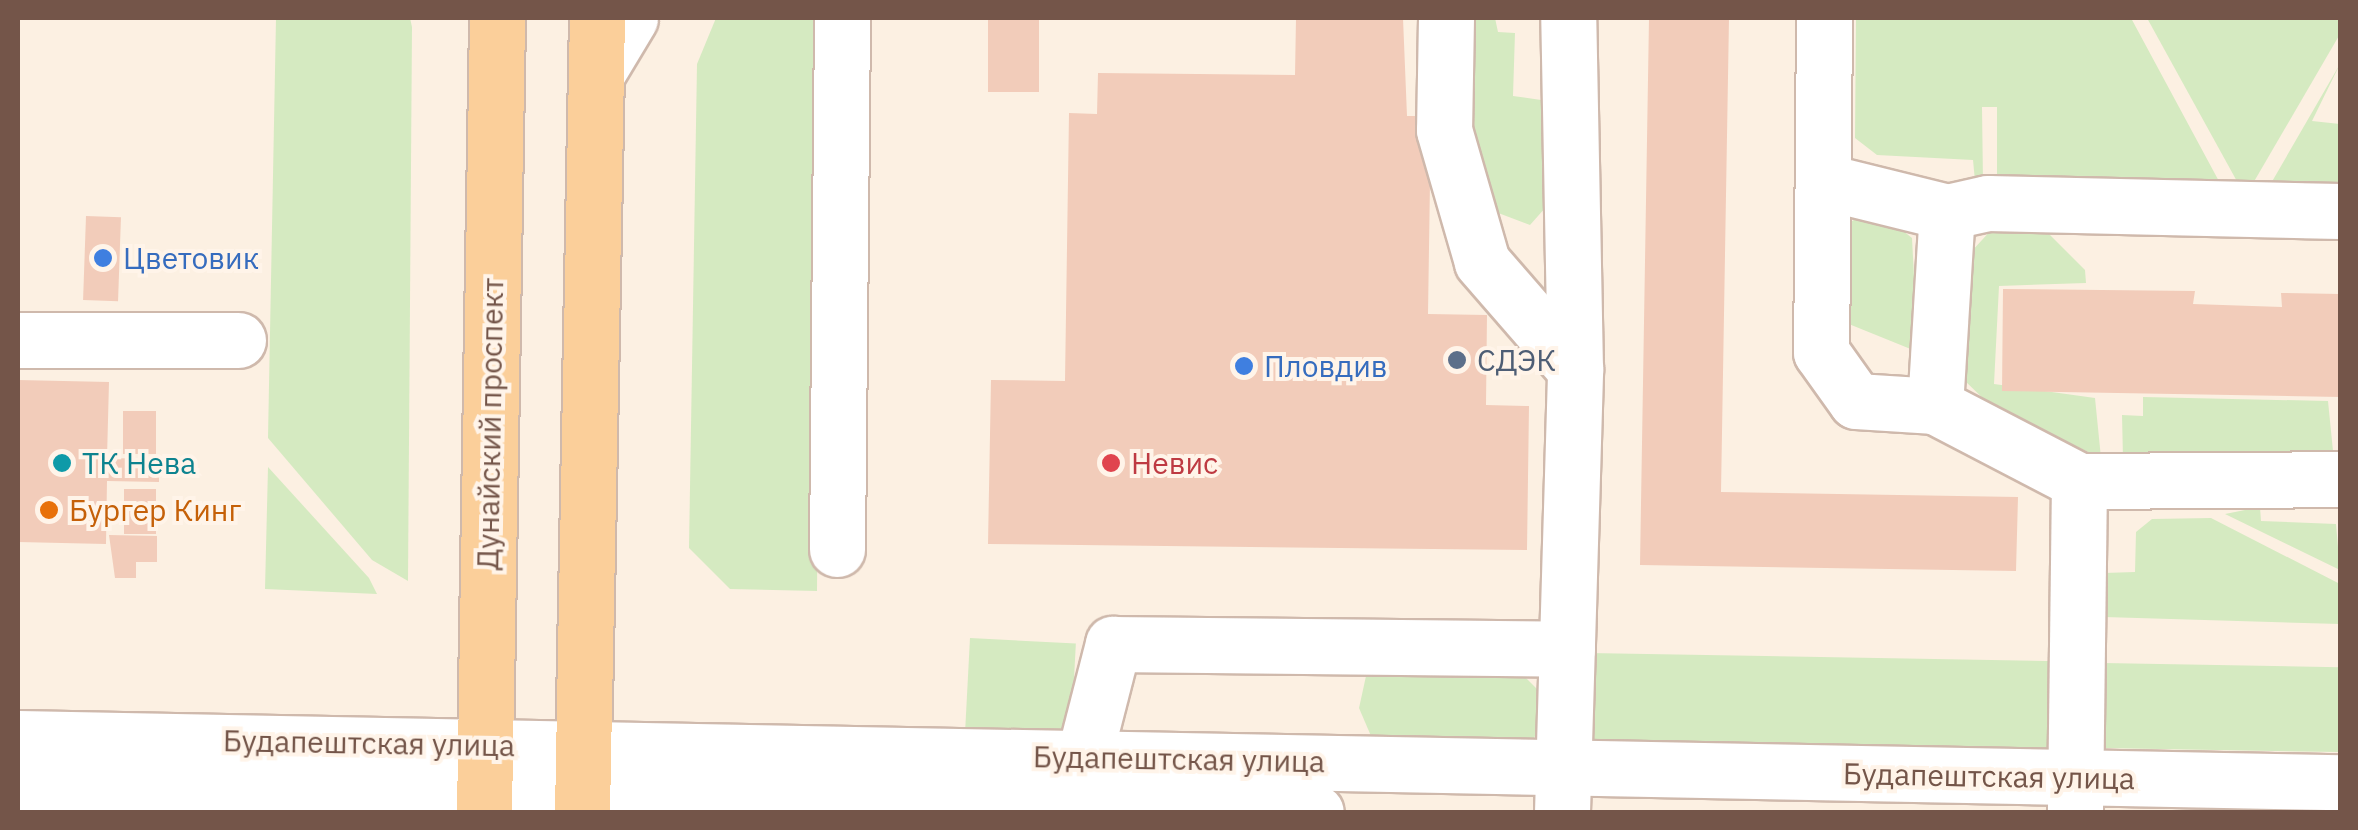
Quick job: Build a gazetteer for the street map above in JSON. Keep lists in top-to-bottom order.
{
  "streets": {
    "main road": ["Дунайский проспект"],
    "street": ["Будапештская улица"]
  },
  "crossings": [
    ["Дунайский проспект", "Будапештская улица"]
  ],
  "places": [
    "Цветовик",
    "СДЭК",
    "Пловдив",
    "ТК Нева",
    "Невис",
    "Бургер Кинг"
  ]
}
